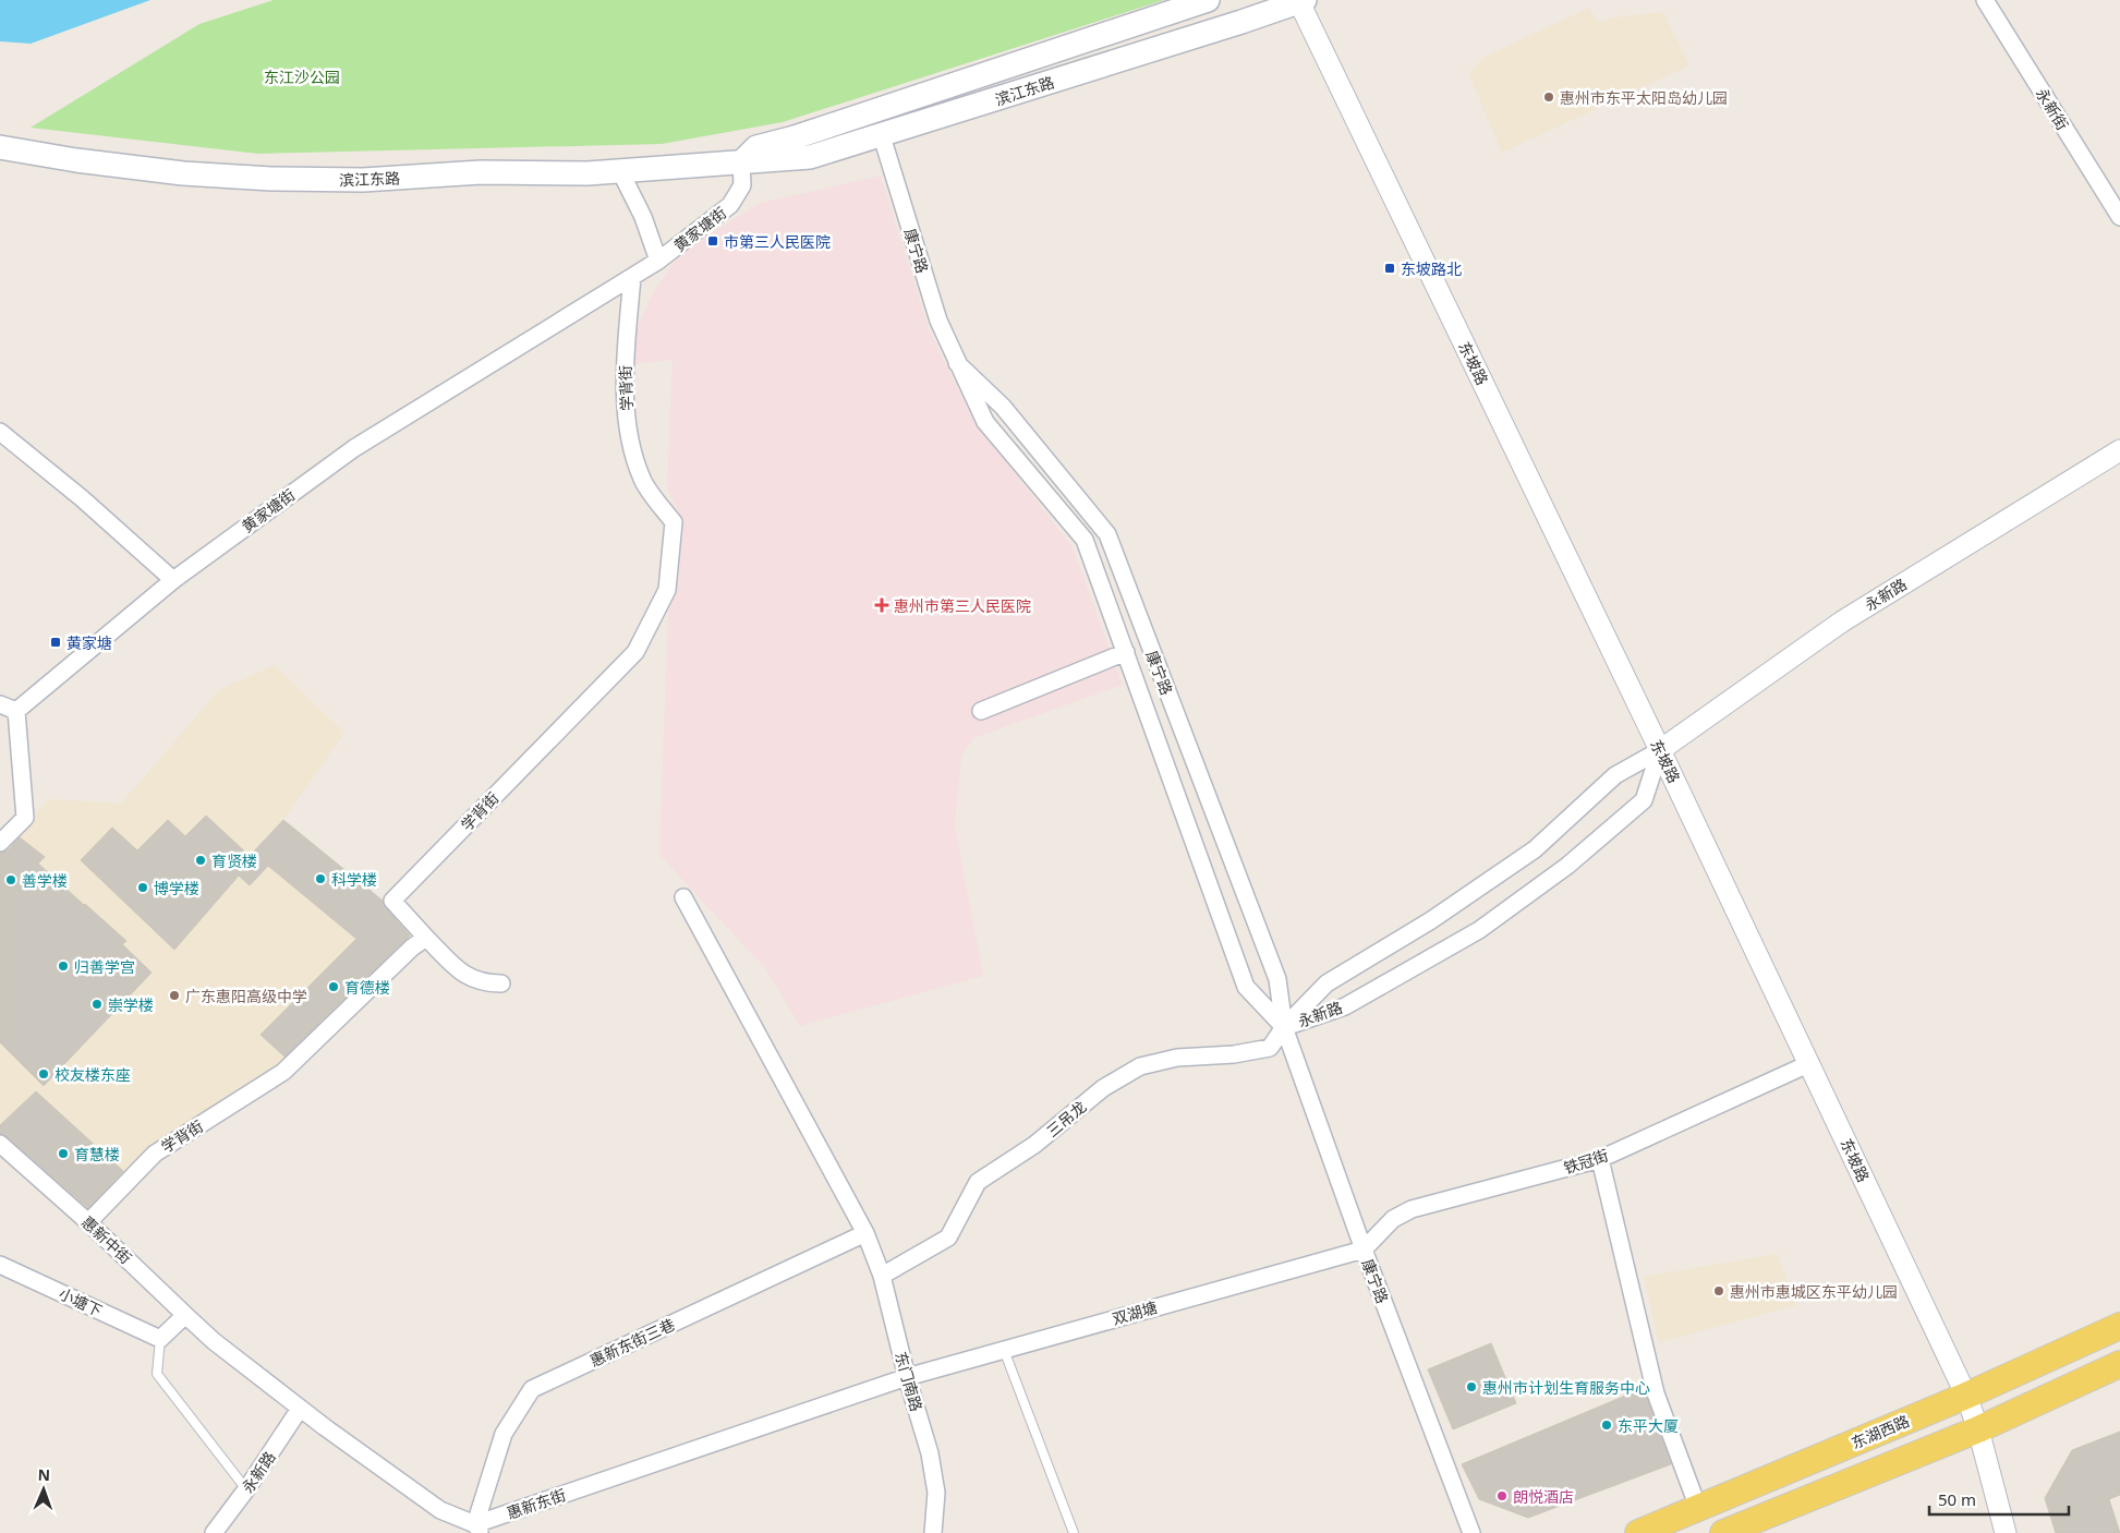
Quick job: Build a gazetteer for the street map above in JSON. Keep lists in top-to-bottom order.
{
  "streets": {
    "main road": ["滨江东路", "东湖西路"],
    "street": [
      "永新街",
      "黄家塘街",
      "康宁路",
      "东坡路",
      "学背街",
      "永新路",
      "三吊龙",
      "铁冠街",
      "惠新中街",
      "小塘下",
      "双湖塘",
      "惠新东街三巷",
      "东门南路",
      "惠新东街"
    ]
  },
  "crossings": [
    ["滨江东路", "黄家塘街"],
    ["滨江东路", "康宁路"],
    ["滨江东路", "东坡路"],
    ["黄家塘街", "学背街"],
    ["康宁路", "永新路"],
    ["康宁路", "三吊龙"],
    ["康宁路", "铁冠街"],
    ["康宁路", "双湖塘"],
    ["东坡路", "永新路"],
    ["东坡路", "铁冠街"],
    ["东坡路", "东湖西路"],
    ["学背街", "惠新中街"],
    ["永新路", "三吊龙"],
    ["三吊龙", "东门南路"],
    ["铁冠街", "双湖塘"],
    ["双湖塘", "东门南路"],
    ["双湖塘", "惠新东街"],
    ["惠新东街三巷", "东门南路"],
    ["惠新东街三巷", "惠新东街"],
    ["东门南路", "惠新东街"]
  ],
  "parks": ["东江沙公园"],
  "places": {
    "other": [
      "惠州市东平太阳岛幼儿园",
      "育贤楼",
      "科学楼",
      "善学楼",
      "博学楼",
      "归善学宫",
      "育德楼",
      "广东惠阳高级中学",
      "崇学楼",
      "校友楼东座",
      "育慧楼",
      "惠州市惠城区东平幼儿园",
      "惠州市计划生育服务中心",
      "东平大厦",
      "朗悦酒店"
    ],
    "transit": ["市第三人民医院", "东坡路北", "黄家塘"],
    "health": ["惠州市第三人民医院"]
  },
  "scale_bar": "50 m",
  "north": "top"
}
